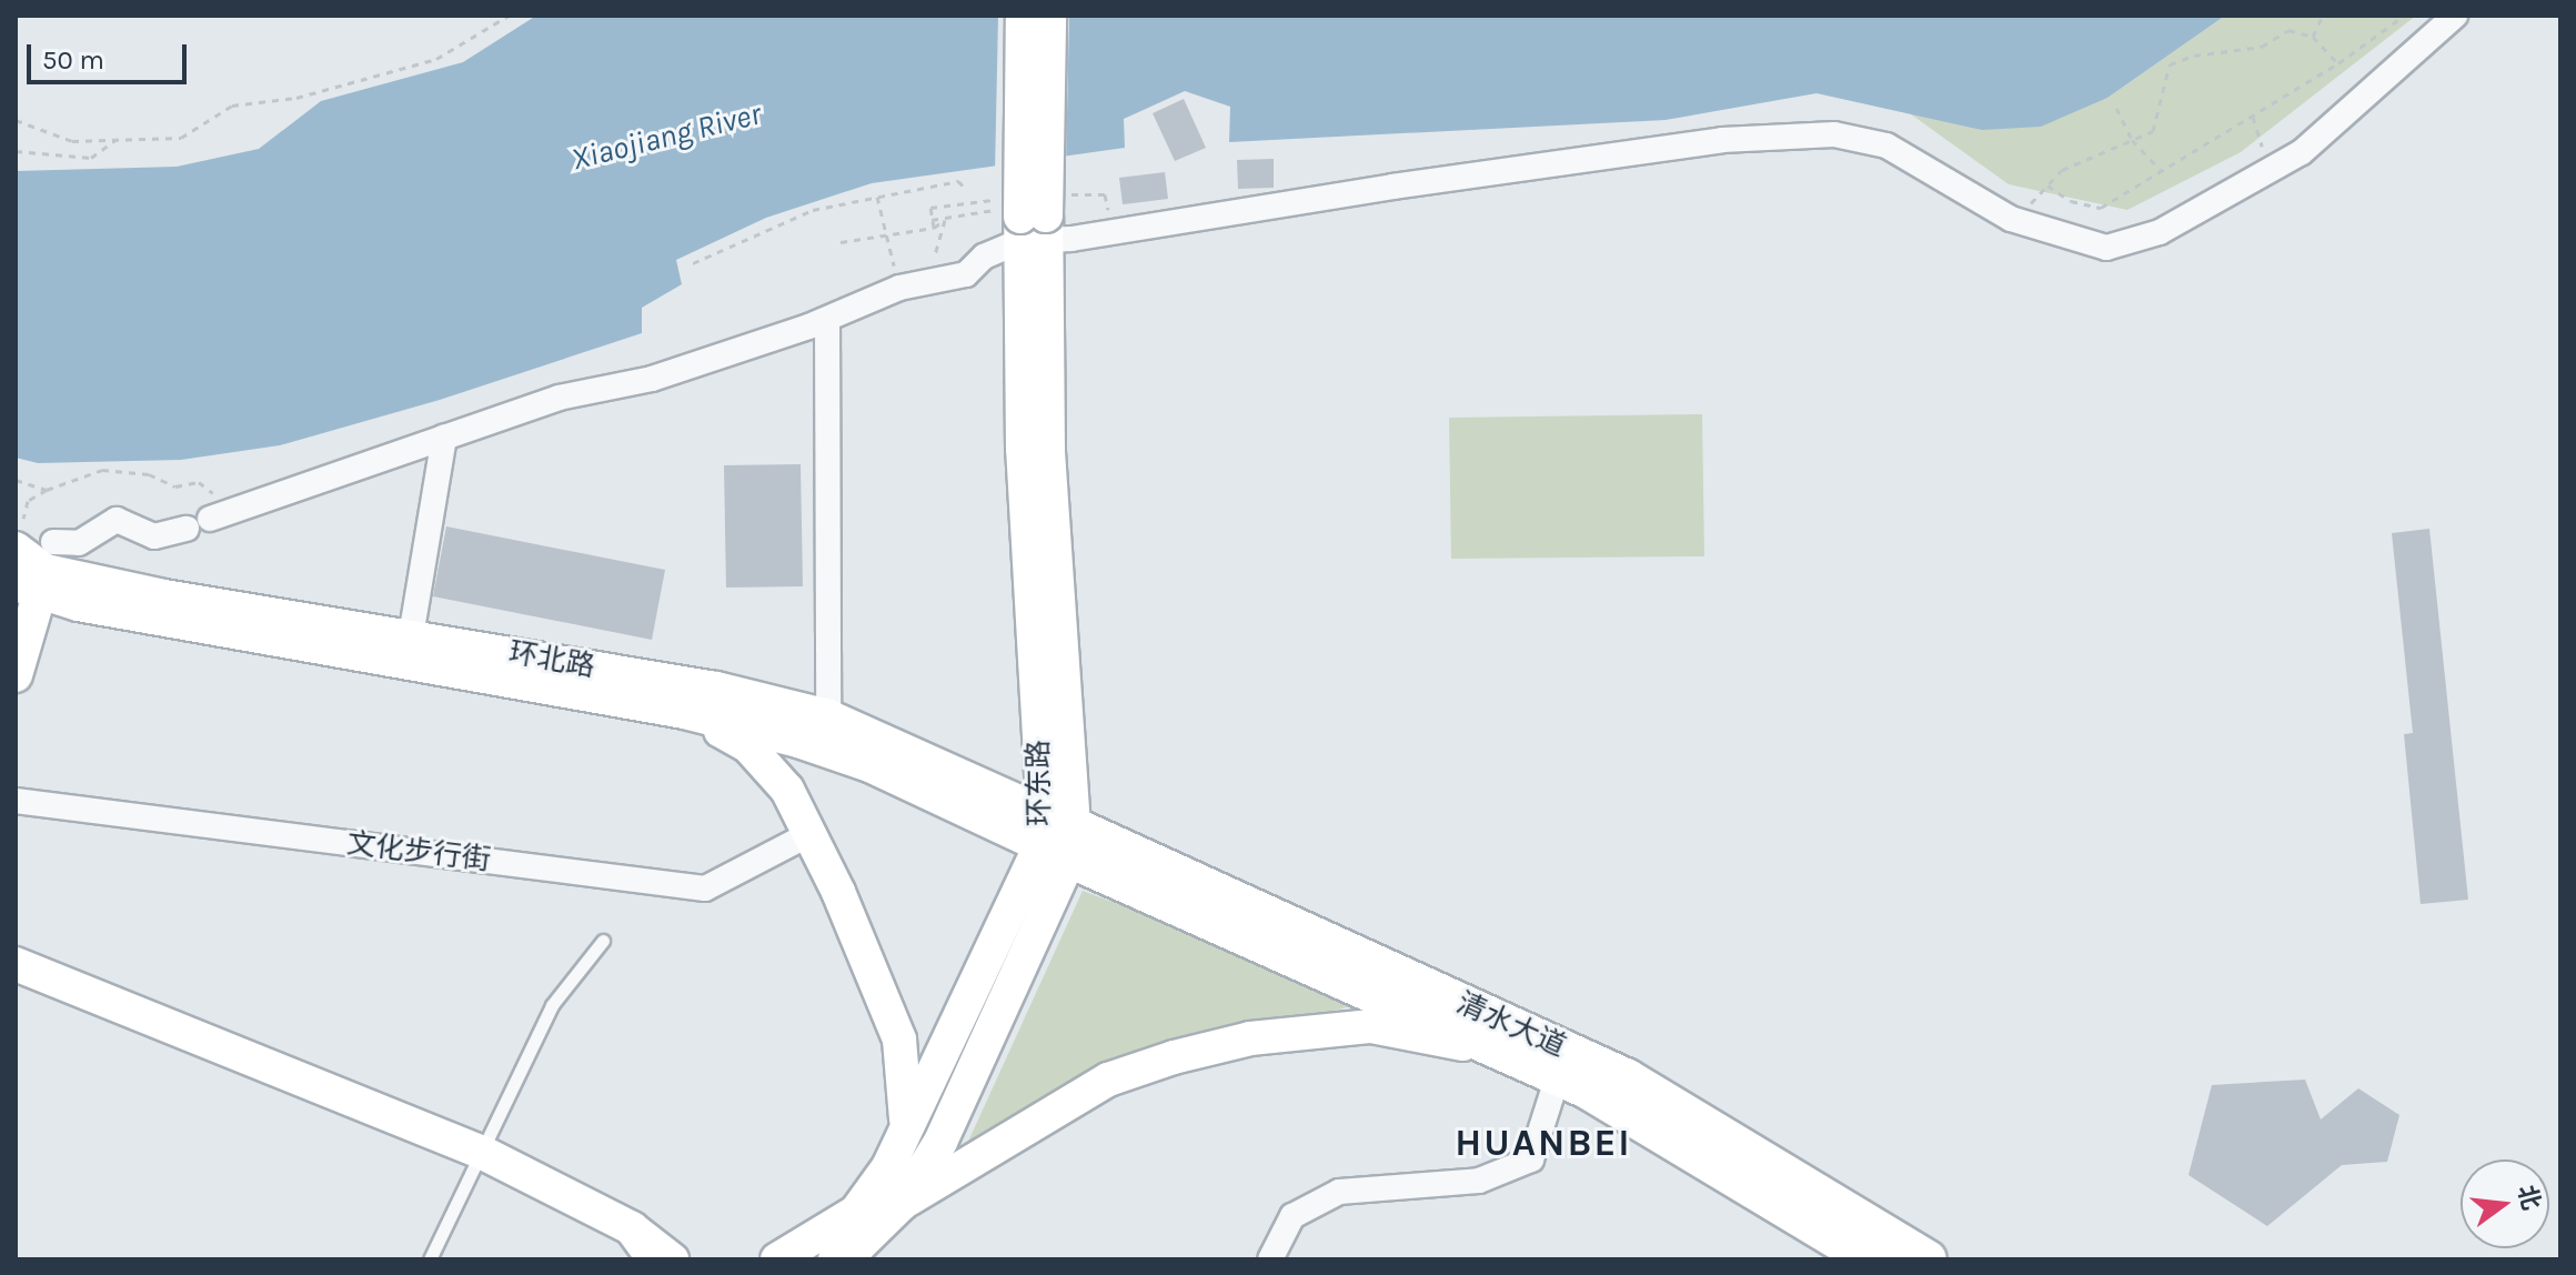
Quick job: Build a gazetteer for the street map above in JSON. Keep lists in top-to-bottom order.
{
  "streets": {
    "main road": ["环北路", "环东路", "清水大道"],
    "street": ["文化步行街"]
  },
  "crossings": [
    ["环北路", "环东路"],
    ["环北路", "清水大道"],
    ["环东路", "清水大道"]
  ],
  "districts": ["HUANBEI"],
  "water": ["Xiaojiang River"],
  "scale_bar": "50 m",
  "north": "right"
}
